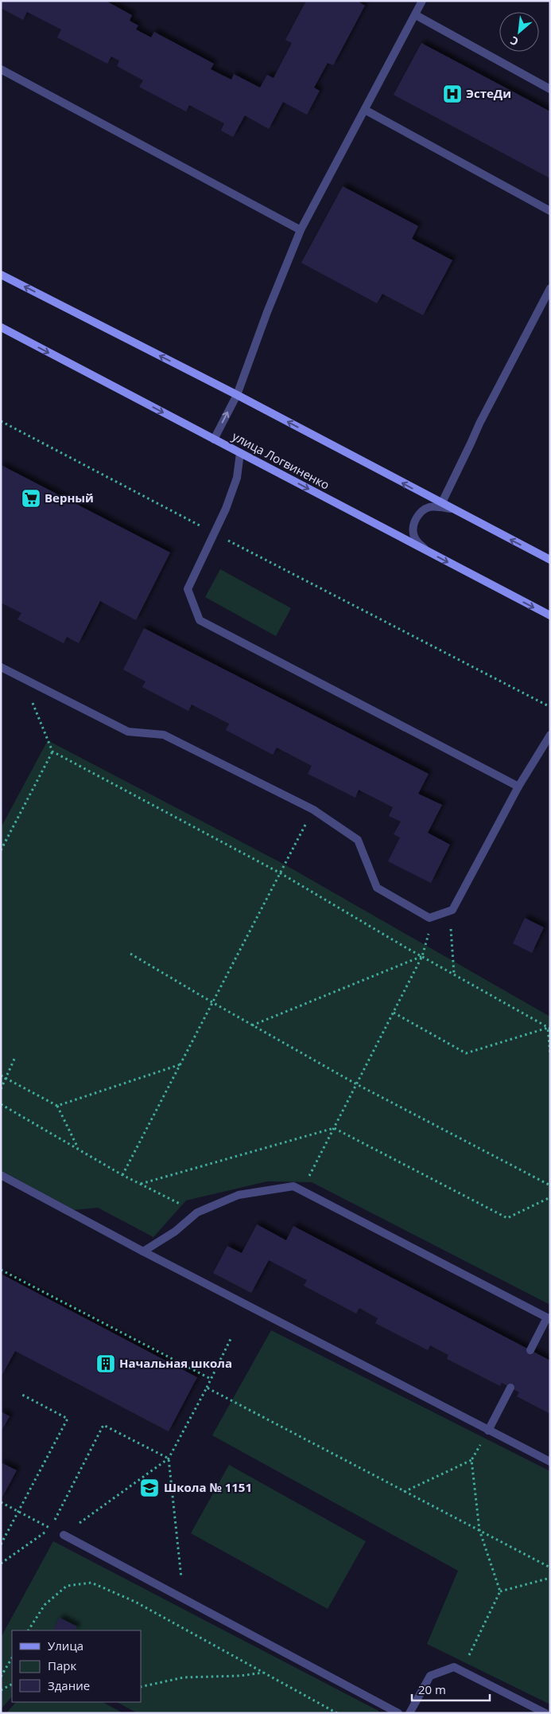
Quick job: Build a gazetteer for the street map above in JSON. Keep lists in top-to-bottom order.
{
  "streets": {
    "main road": ["улица Логвиненко"]
  },
  "places": {
    "hospital": ["ЭстеДи"],
    "supermarket": ["Верный"],
    "building": ["Начальная школа"],
    "school or university": ["Школа № 1151"]
  },
  "legend": ["Улица", "Парк", "Здание"],
  "scale_bar": "20 m",
  "north": "bottom left"
}
